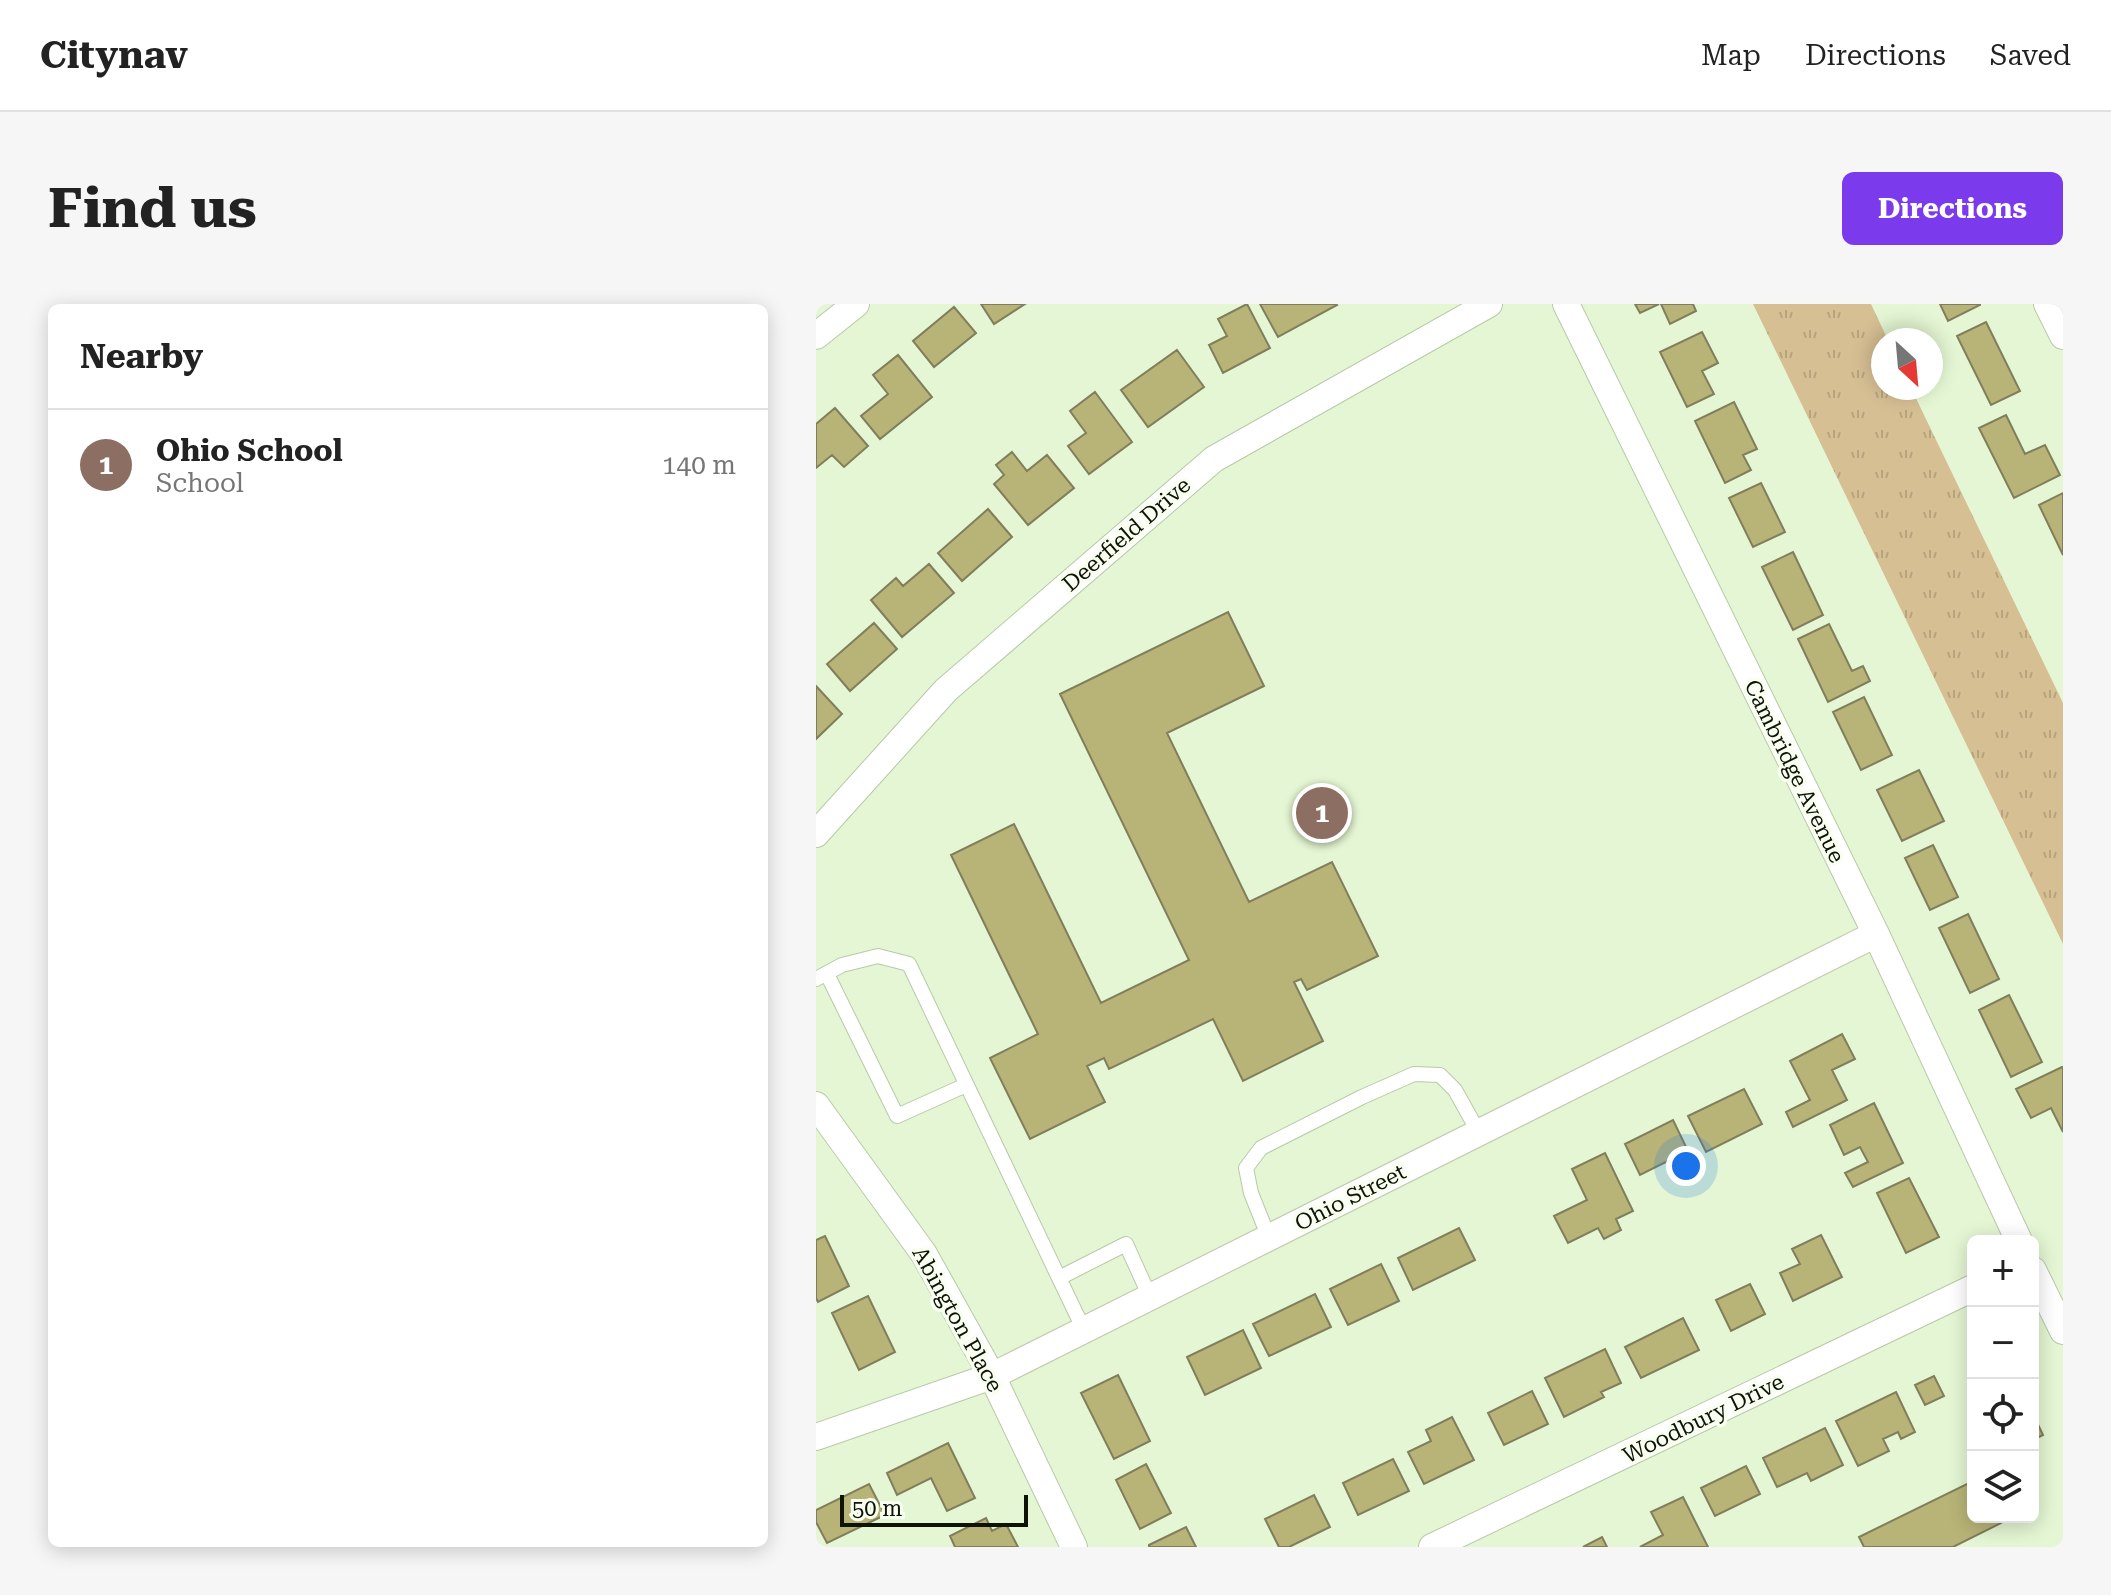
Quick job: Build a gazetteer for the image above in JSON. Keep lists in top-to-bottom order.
{
  "streets": {
    "street": [
      "Deerfield Drive",
      "Cambridge Avenue",
      "Ohio Street",
      "Abington Place",
      "Woodbury Drive"
    ]
  },
  "crossings": [
    ["Cambridge Avenue", "Ohio Street"],
    ["Ohio Street", "Abington Place"]
  ],
  "scale_bar": "50 m",
  "north": "bottom right",
  "page": {
    "header": "Citynav",
    "nav": ["Map", "Directions", "Saved"],
    "buttons": "Directions",
    "title": "Find us",
    "heading": "Nearby",
    "list": [
      {
        "mark": "1",
        "name": "Ohio School",
        "note": "School",
        "value": "140 m"
      }
    ],
    "pins": "1",
    "map_buttons": ["+", "−"],
    "scale": "50 m"
  }
}
